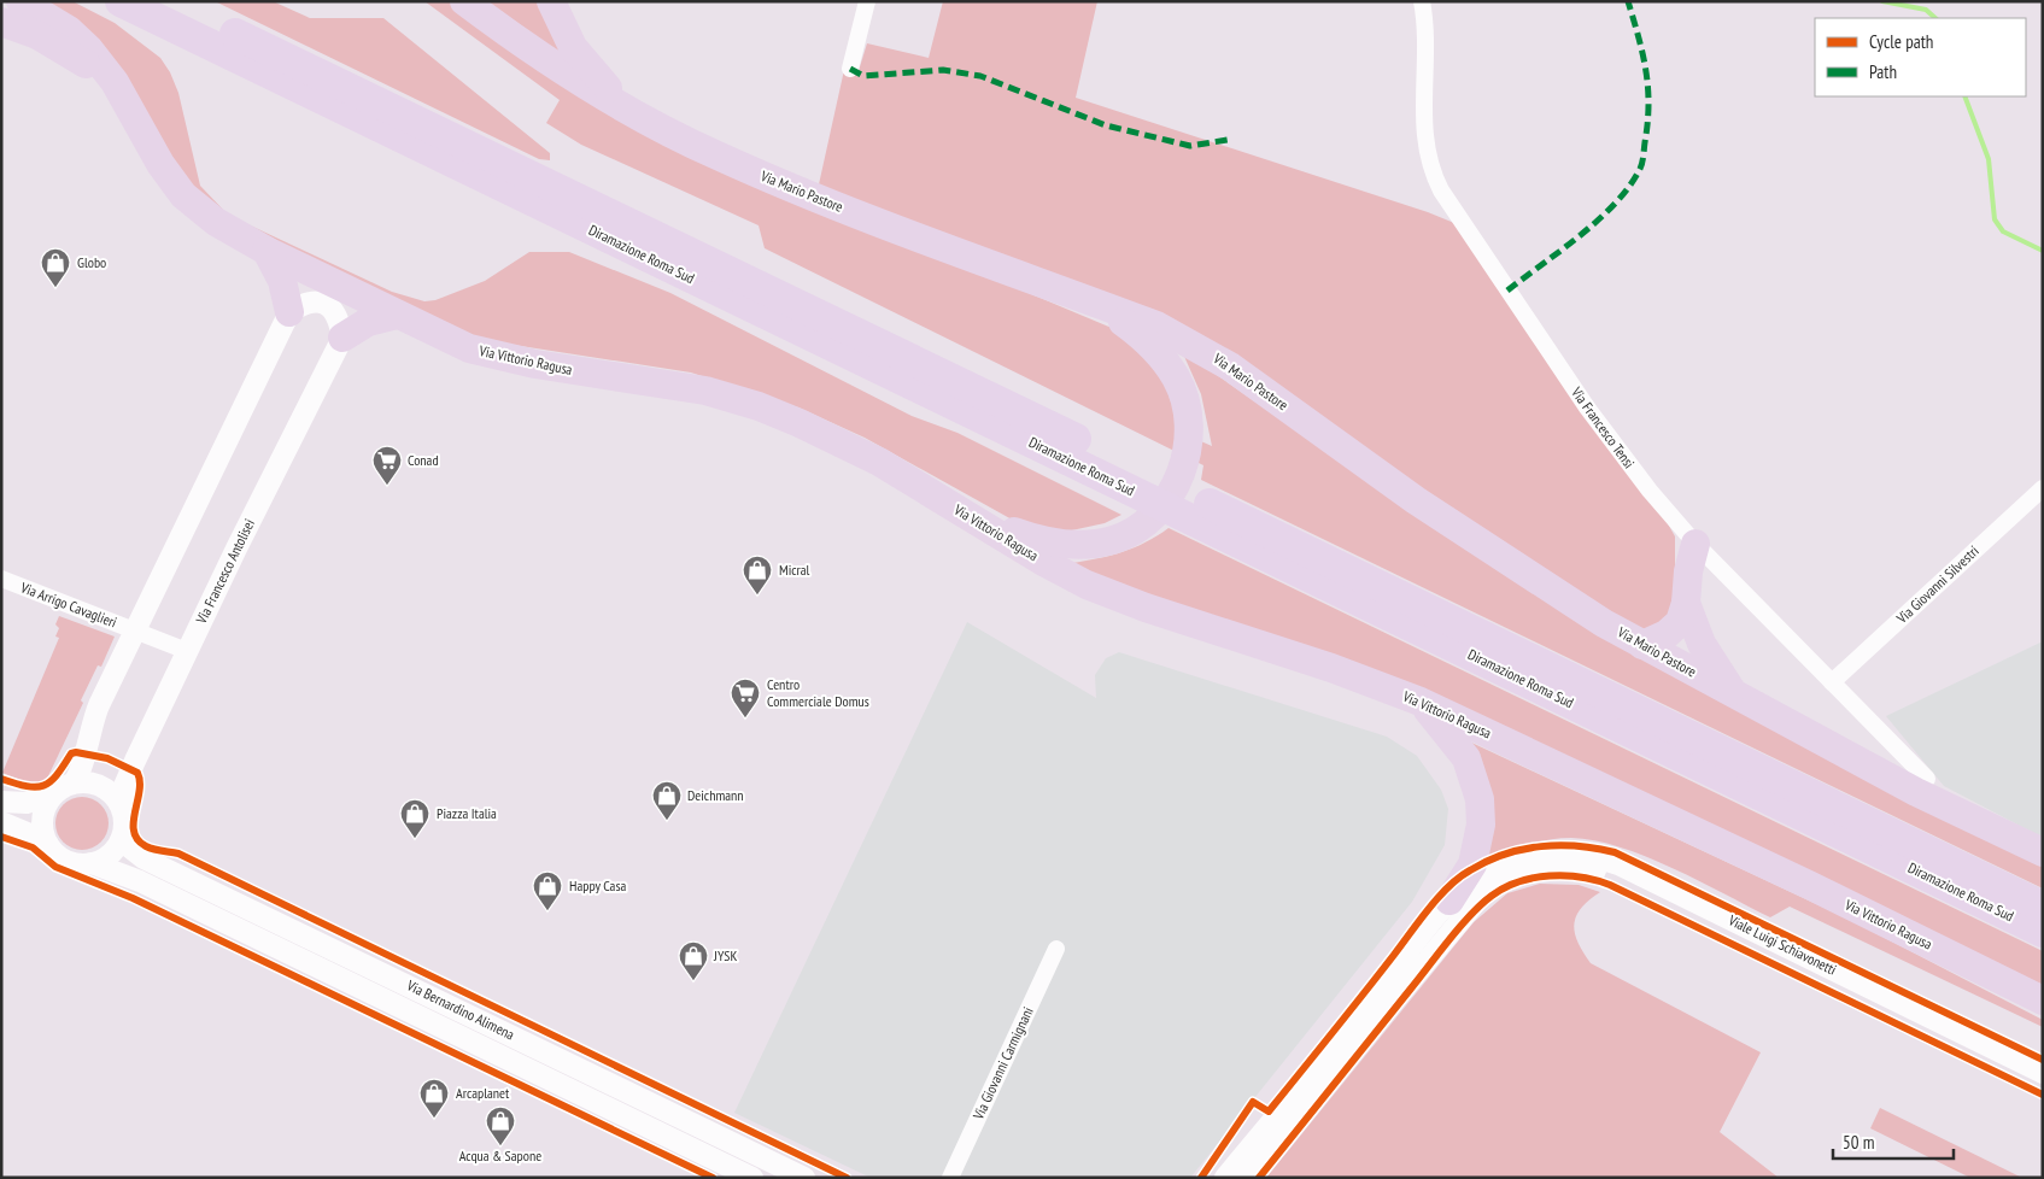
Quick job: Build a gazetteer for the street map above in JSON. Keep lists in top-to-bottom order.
{
  "streets": {
    "highway": ["Via Mario Pastore", "Diramazione Roma Sud", "Via Vittorio Ragusa"],
    "street": [
      "Via Francesco Tensi",
      "Via Francesco Antolisei",
      "Via Giovanni Silvestri",
      "Via Arrigo Cavaglieri",
      "Viale Luigi Schiavonetti",
      "Via Bernardino Alimena",
      "Via Giovanni Carmignani"
    ]
  },
  "crossings": [
    ["Via Francesco Tensi", "Via Giovanni Silvestri"],
    ["Via Francesco Antolisei", "Via Arrigo Cavaglieri"],
    ["Via Francesco Antolisei", "Via Bernardino Alimena"]
  ],
  "places": {
    "shop": [
      "Globo",
      "Micral",
      "Deichmann",
      "Piazza Italia",
      "Happy Casa",
      "JYSK",
      "Arcaplanet",
      "Acqua & Sapone"
    ],
    "supermarket": ["Conad", "Centro Commerciale Domus"]
  },
  "legend": ["Cycle path", "Path"],
  "scale_bar": "50 m"
}
